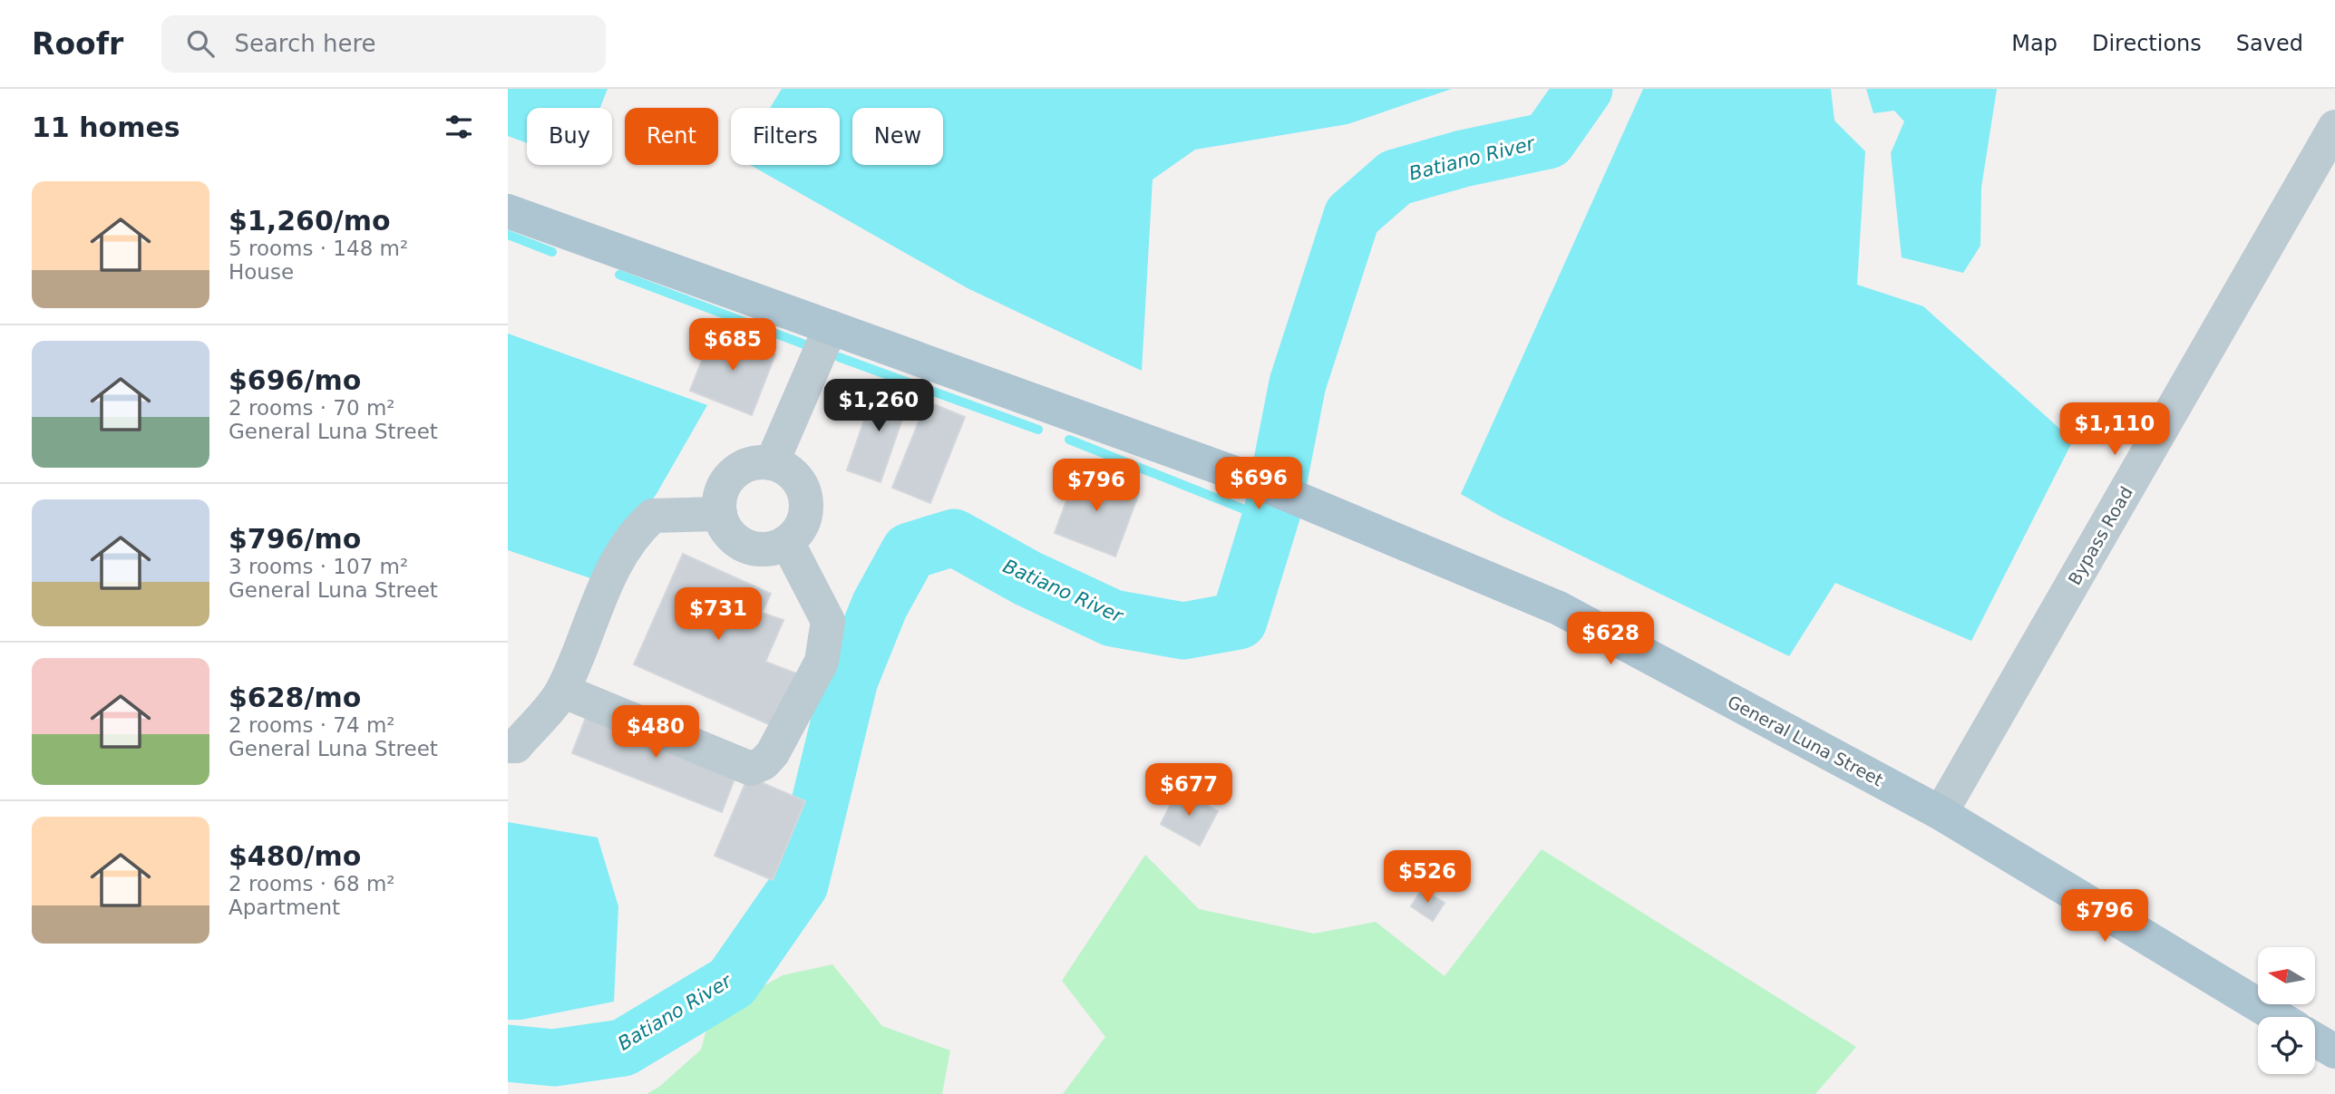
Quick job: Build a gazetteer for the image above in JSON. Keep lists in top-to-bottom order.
{
  "streets": {
    "main road": ["General Luna Street"],
    "street": ["Bypass Road"]
  },
  "crossings": [
    ["Bypass Road", "General Luna Street"]
  ],
  "water": ["Batiano River"],
  "north": "left",
  "page": {
    "header": "Roofr",
    "search": "Search here",
    "nav": ["Map", "Directions", "Saved"],
    "heading": "11 homes",
    "chip": [
      "Buy",
      "Rent",
      "Filters",
      "New"
    ],
    "list": [
      {
        "name": "$1,260/mo",
        "note": "5 rooms · 148 m² · House"
      },
      {
        "name": "$696/mo",
        "note": "2 rooms · 70 m² · General Luna Street"
      },
      {
        "name": "$796/mo",
        "note": "3 rooms · 107 m² · General Luna Street"
      },
      {
        "name": "$628/mo",
        "note": "2 rooms · 74 m² · General Luna Street"
      },
      {
        "name": "$480/mo",
        "note": "2 rooms · 68 m² · Apartment"
      }
    ],
    "price": [
      "$685",
      "$1,260",
      "$1,110",
      "$696",
      "$796",
      "$731",
      "$628",
      "$480",
      "$677",
      "$526",
      "$796"
    ]
  }
}
